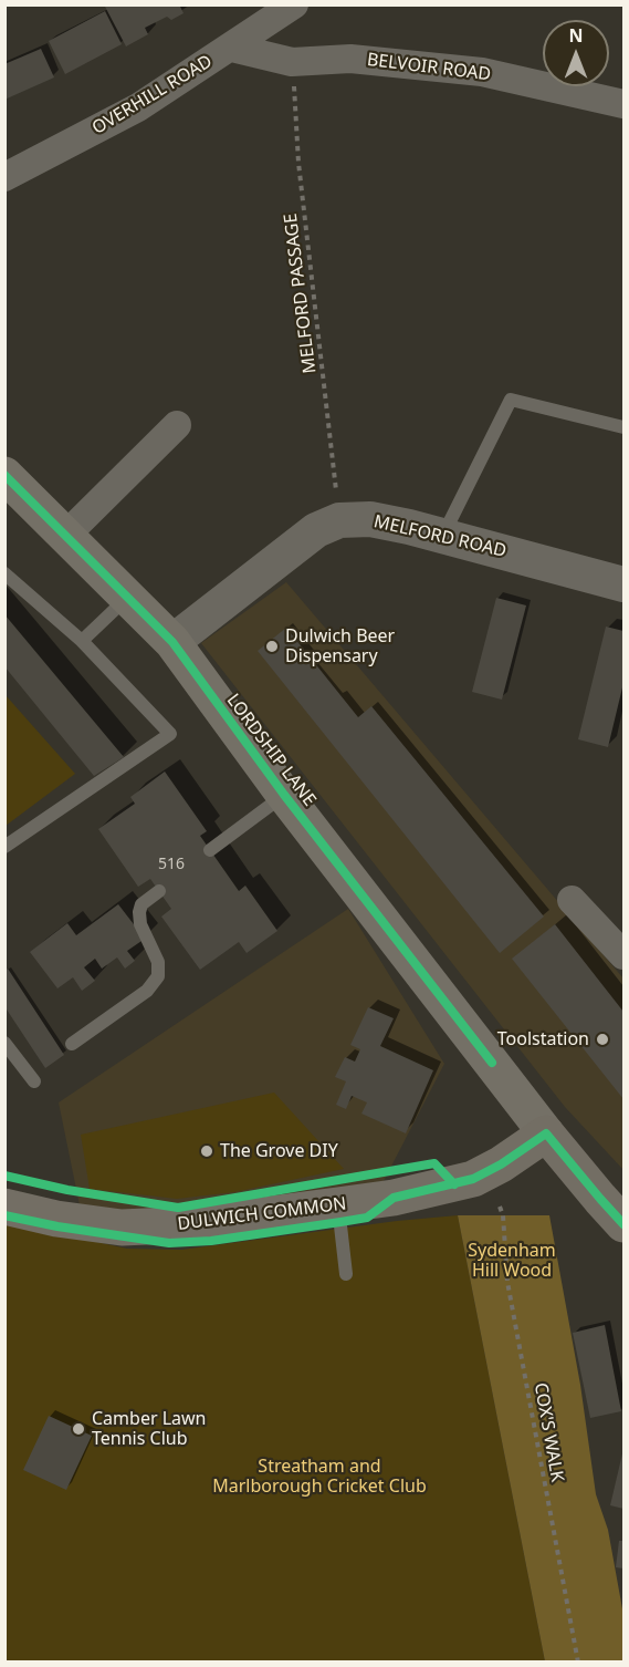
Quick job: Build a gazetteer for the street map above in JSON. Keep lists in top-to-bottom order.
{
  "streets": {
    "highway": ["LORDSHIP LANE", "DULWICH COMMON"],
    "street": ["BELVOIR ROAD", "OVERHILL ROAD", "MELFORD ROAD"],
    "path": ["MELFORD PASSAGE", "COX'S WALK"]
  },
  "crossings": [
    ["BELVOIR ROAD", "OVERHILL ROAD"],
    ["BELVOIR ROAD", "MELFORD PASSAGE"],
    ["MELFORD PASSAGE", "MELFORD ROAD"],
    ["MELFORD ROAD", "LORDSHIP LANE"],
    ["LORDSHIP LANE", "DULWICH COMMON"]
  ],
  "parks": ["Sydenham Hill Wood", "Streatham and Marlborough Cricket Club"],
  "places": [
    "Dulwich Beer Dispensary",
    "Toolstation",
    "The Grove DIY",
    "Camber Lawn Tennis Club"
  ],
  "house_numbers": ["516"],
  "north": "top"
}
